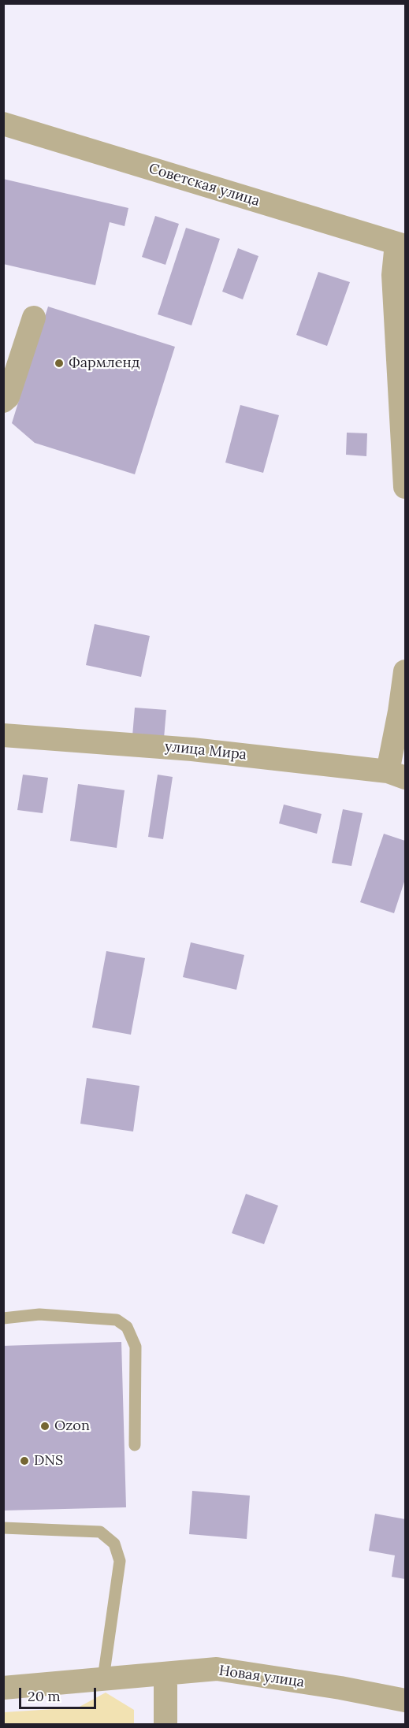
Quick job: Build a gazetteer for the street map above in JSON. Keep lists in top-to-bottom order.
{
  "streets": {
    "street": ["Советская улица", "улица Мира", "Новая улица"]
  },
  "places": ["Фармленд", "Ozon", "DNS"],
  "scale_bar": "20 m"
}
